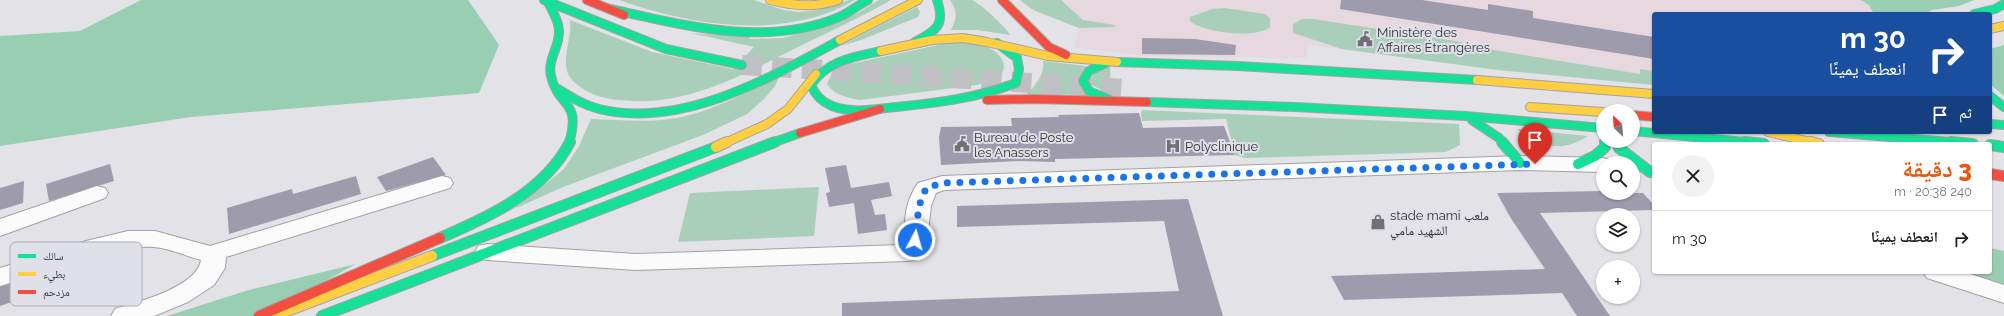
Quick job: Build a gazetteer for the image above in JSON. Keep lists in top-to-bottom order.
{
  "places": {
    "public building": ["Ministère des Affaires Étrangères", "Bureau de Poste les Anassers"],
    "hospital": ["Polyclinique"],
    "shop": ["stade mami ملعب الشهيد مامي"]
  },
  "legend": ["سالك", "بطيء", "مزدحم"],
  "north": "top left",
  "page": {
    "turn": ["30 m", "انعطف يمينًا"],
    "then": "ثم",
    "map_buttons": "+",
    "heading": ["3 دقيقة", "240 m · 20:38"],
    "list": [
      {
        "name": "انعطف يمينًا",
        "value": "30 m"
      }
    ]
  }
}
